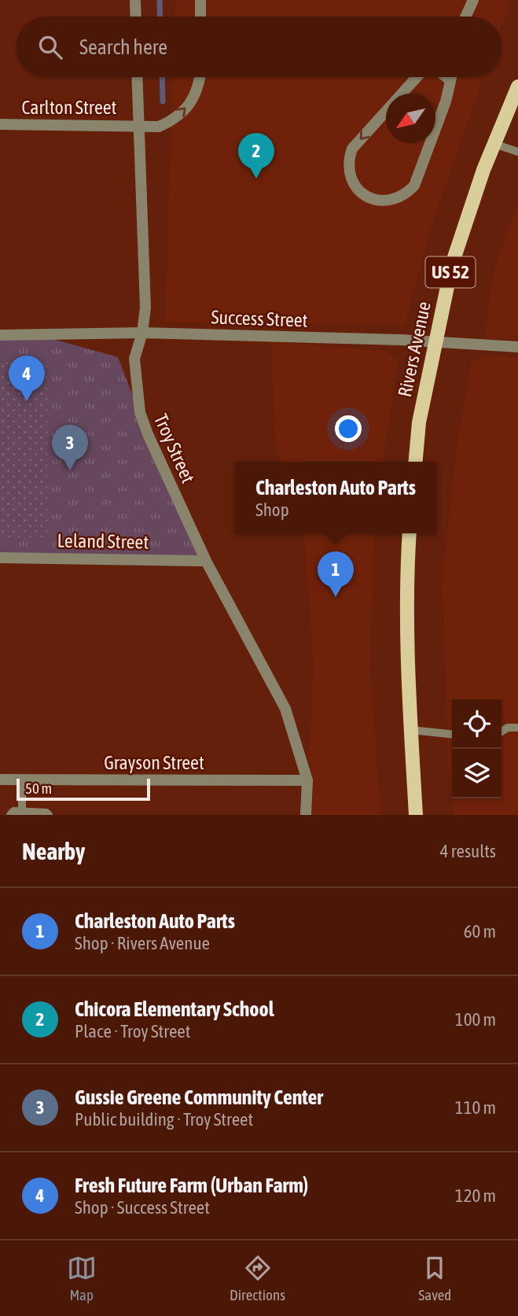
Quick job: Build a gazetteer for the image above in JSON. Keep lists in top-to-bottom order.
{
  "streets": {
    "main road": ["US 52", "Rivers Avenue"],
    "street": [
      "Carlton Street",
      "Success Street",
      "Troy Street",
      "Leland Street",
      "Grayson Street"
    ]
  },
  "crossings": [
    ["Carlton Street", "Troy Street"],
    ["Success Street", "Rivers Avenue"],
    ["Success Street", "Troy Street"],
    ["Troy Street", "Leland Street"],
    ["Troy Street", "Grayson Street"]
  ],
  "scale_bar": "50 m",
  "north": "bottom left",
  "page": {
    "search": "Search here",
    "pins": [
      "2",
      "4",
      "3",
      "1"
    ],
    "popup": ["Charleston Auto Parts", "Shop"],
    "scale": "50 m",
    "heading": ["Nearby", "4 results"],
    "list": [
      {
        "mark": "1",
        "name": "Charleston Auto Parts",
        "note": "Shop · Rivers Avenue",
        "value": "60 m"
      },
      {
        "mark": "2",
        "name": "Chicora Elementary School",
        "note": "Place · Troy Street",
        "value": "100 m"
      },
      {
        "mark": "3",
        "name": "Gussie Greene Community Center",
        "note": "Public building · Troy Street",
        "value": "110 m"
      },
      {
        "mark": "4",
        "name": "Fresh Future Farm (Urban Farm)",
        "note": "Shop · Success Street",
        "value": "120 m"
      }
    ],
    "nav": ["Map", "Directions", "Saved"]
  }
}
